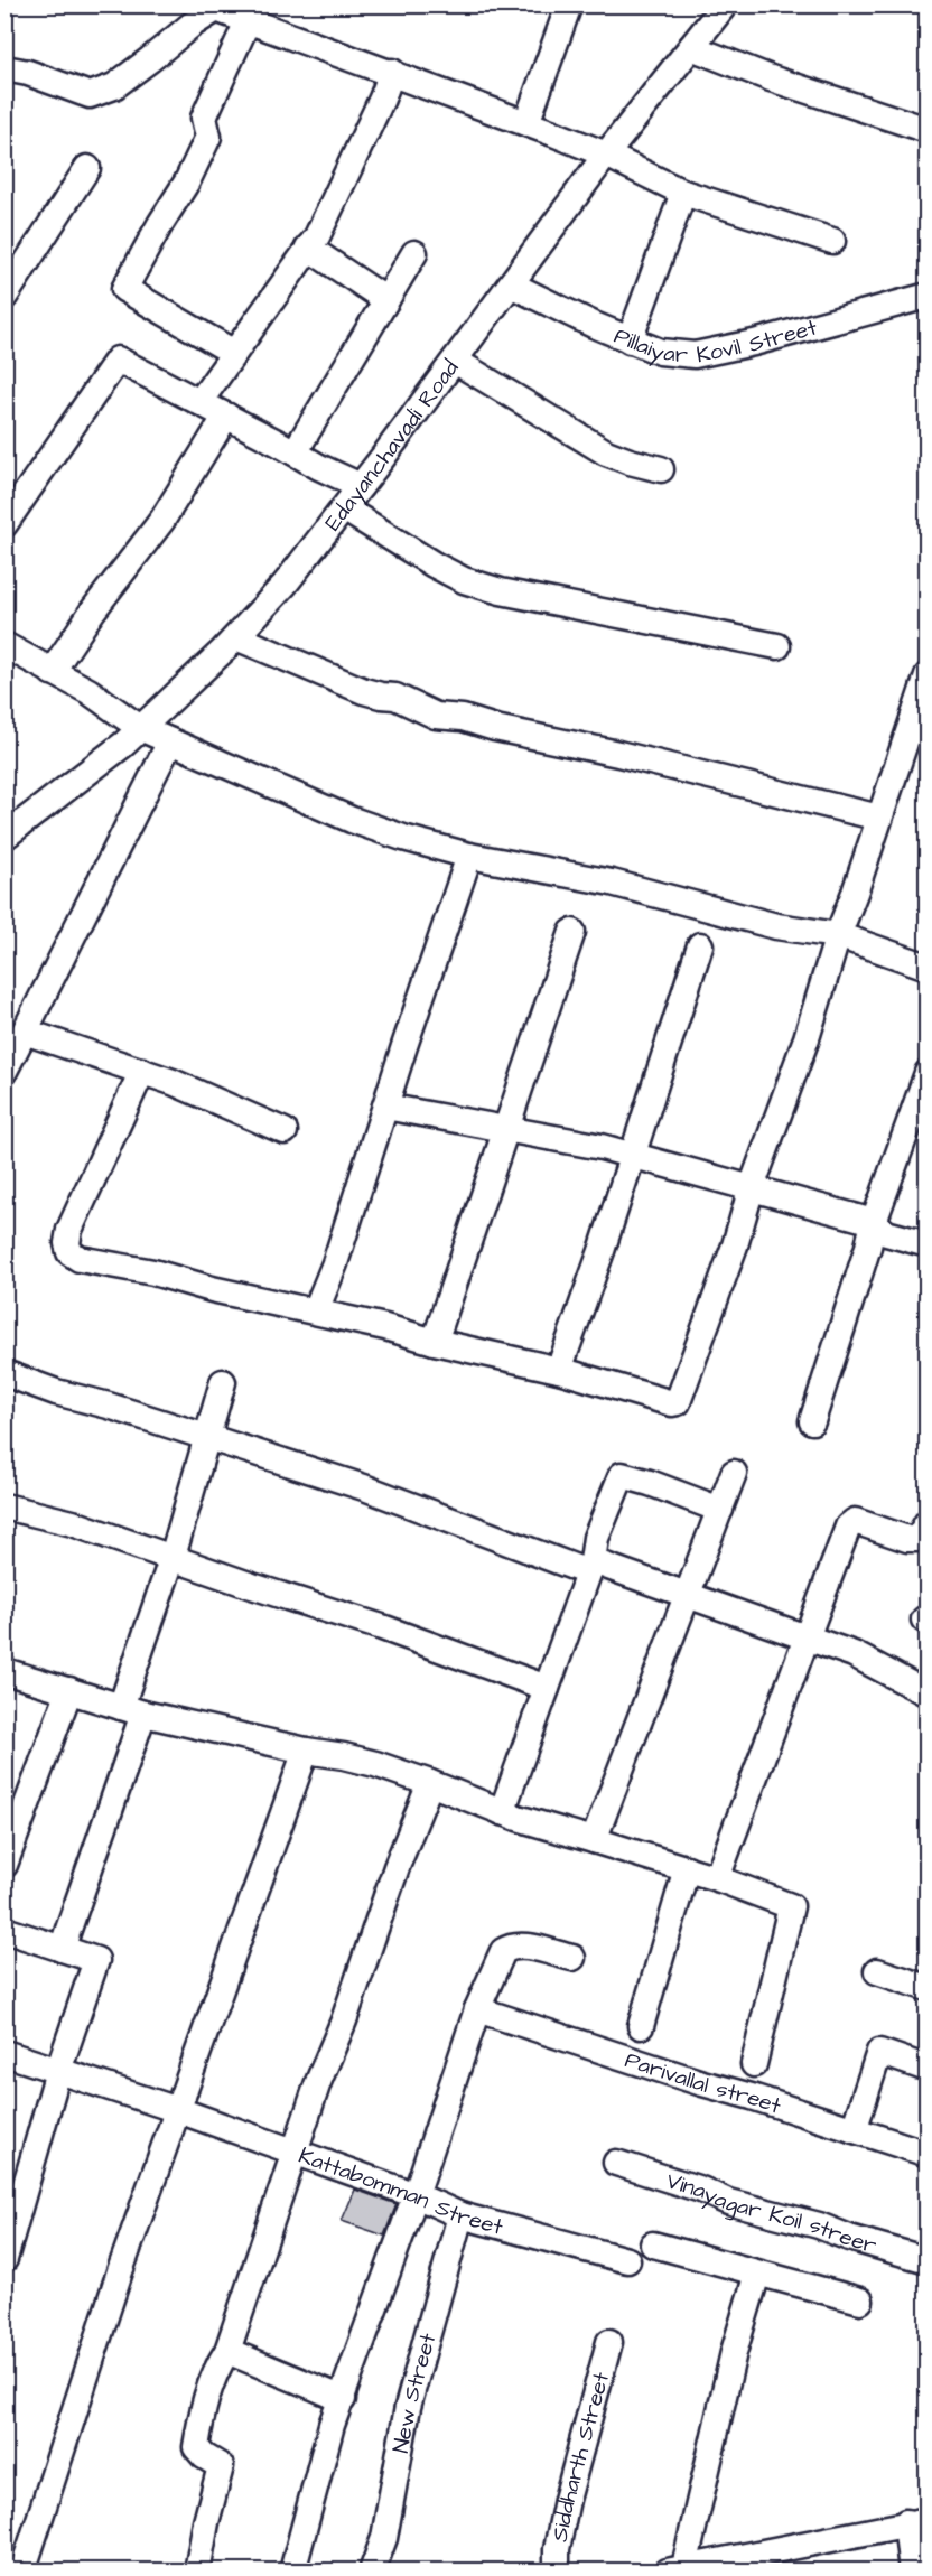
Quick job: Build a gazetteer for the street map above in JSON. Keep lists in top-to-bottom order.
{
  "streets": {
    "street": [
      "Pillaiyar Kovil Street",
      "Edayanchavadi Road",
      "Parivallal street",
      "Kattabomman Street",
      "Vinayagar Koil streer",
      "New Street",
      "Siddharth Street"
    ]
  },
  "crossings": [
    ["Pillaiyar Kovil Street", "Edayanchavadi Road"],
    ["Kattabomman Street", "New Street"]
  ]
}
